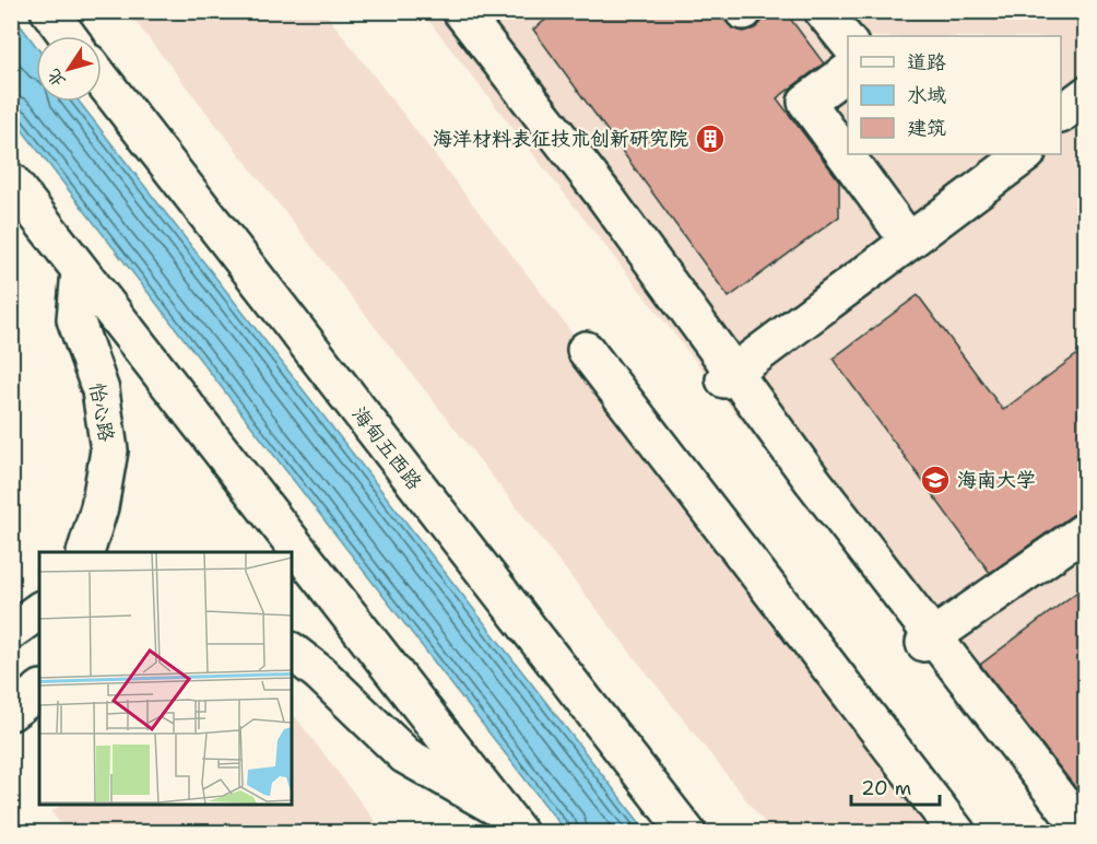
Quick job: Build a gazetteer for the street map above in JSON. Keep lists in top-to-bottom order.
{
  "streets": {
    "street": ["怡心路", "海甸五西路"]
  },
  "places": {
    "building": ["海洋材料表征技术创新研究院"],
    "school or university": ["海南大学"]
  },
  "legend": ["道路", "水域", "建筑"],
  "scale_bar": "20 m",
  "north": "bottom left"
}
